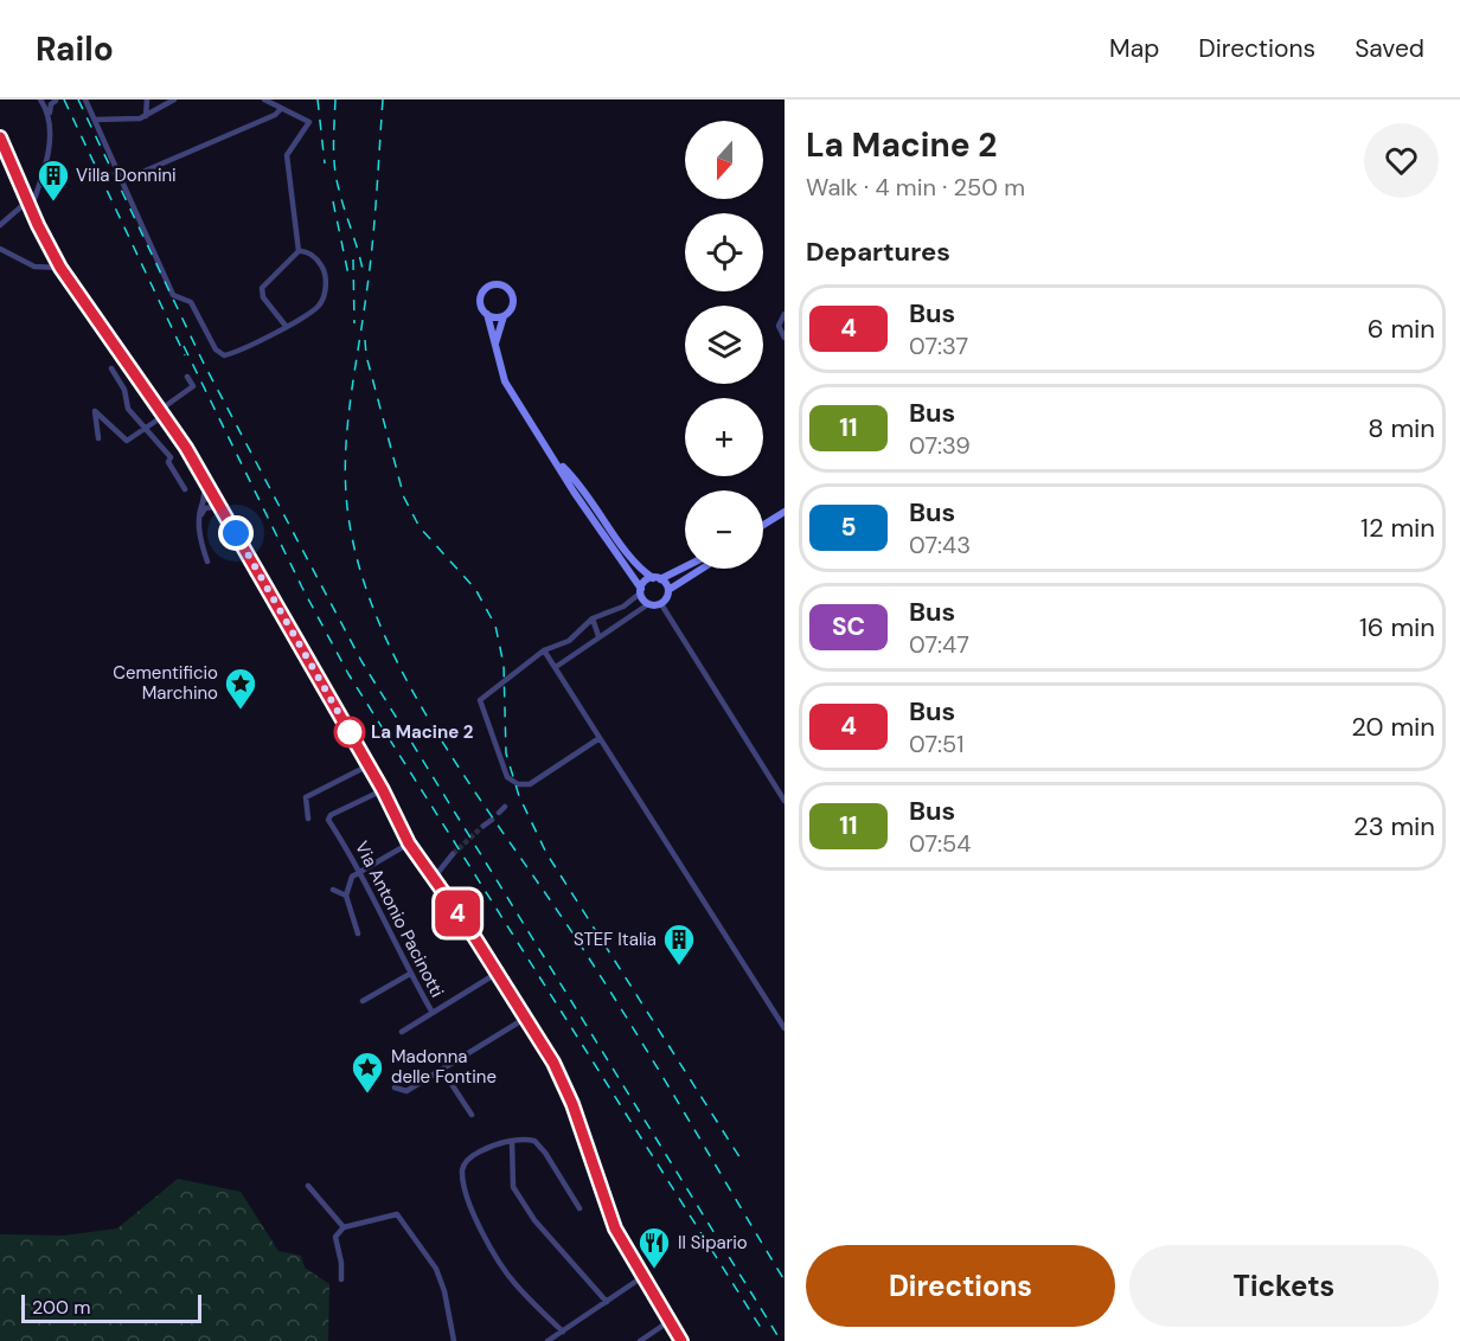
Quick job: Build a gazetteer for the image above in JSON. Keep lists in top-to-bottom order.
{
  "streets": {
    "street": ["Via Antonio Pacinotti"]
  },
  "places": {
    "building": ["Villa Donnini", "STEF Italia"],
    "place": ["Cementificio Marchino", "Madonna delle Fontine"],
    "other": ["La Macine 2"],
    "restaurant": ["Il Sipario"]
  },
  "lines": ["bus line 4"],
  "scale_bar": "200 m",
  "north": "bottom",
  "page": {
    "header": "Railo",
    "nav": ["Map", "Directions", "Saved"],
    "on_map": "4",
    "heading": [
      ["La Macine 2", "Walk · 4 min · 250 m"],
      "Departures"
    ],
    "map_buttons": ["+", "−"],
    "list": [
      {
        "mark": "4",
        "name": "Bus",
        "note": "07:37",
        "value": "6 min"
      },
      {
        "mark": "11",
        "name": "Bus",
        "note": "07:39",
        "value": "8 min"
      },
      {
        "mark": "5",
        "name": "Bus",
        "note": "07:43",
        "value": "12 min"
      },
      {
        "mark": "SC",
        "name": "Bus",
        "note": "07:47",
        "value": "16 min"
      },
      {
        "mark": "4",
        "name": "Bus",
        "note": "07:51",
        "value": "20 min"
      },
      {
        "mark": "11",
        "name": "Bus",
        "note": "07:54",
        "value": "23 min"
      }
    ],
    "buttons": ["Directions", "Tickets"],
    "scale": "200 m"
  }
}
